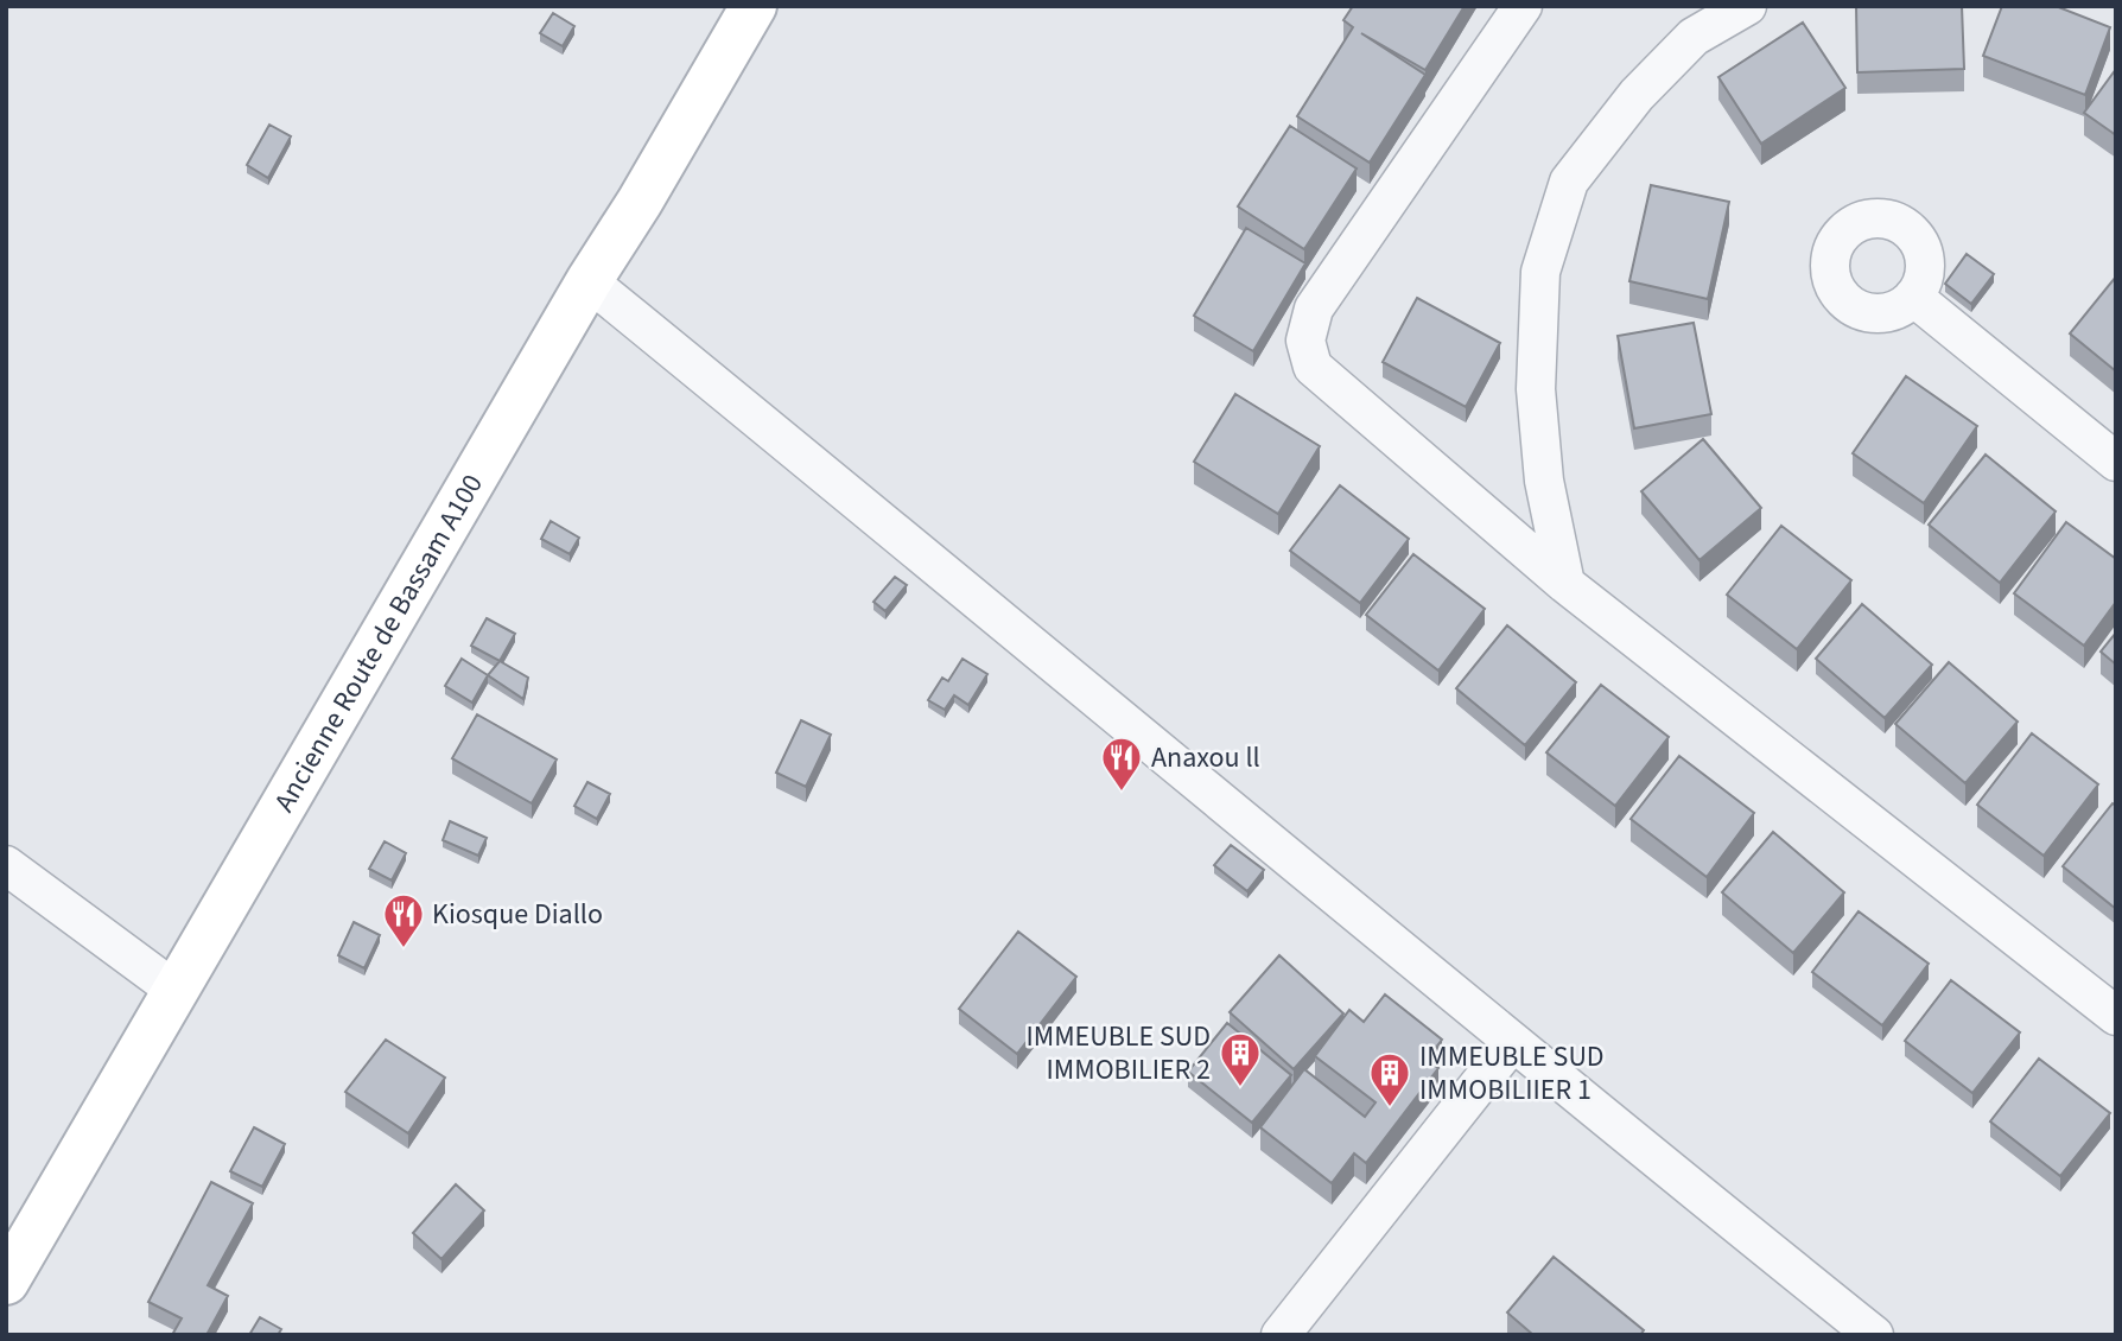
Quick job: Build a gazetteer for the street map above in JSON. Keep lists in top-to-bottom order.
{
  "streets": {
    "main road": ["Ancienne Route de Bassam A100"]
  },
  "places": {
    "restaurant": ["Anaxou ll", "Kiosque Diallo"],
    "building": ["IMMEUBLE SUD IMMOBILIER 2", "IMMEUBLE SUD IMMOBILIIER 1"]
  }
}
